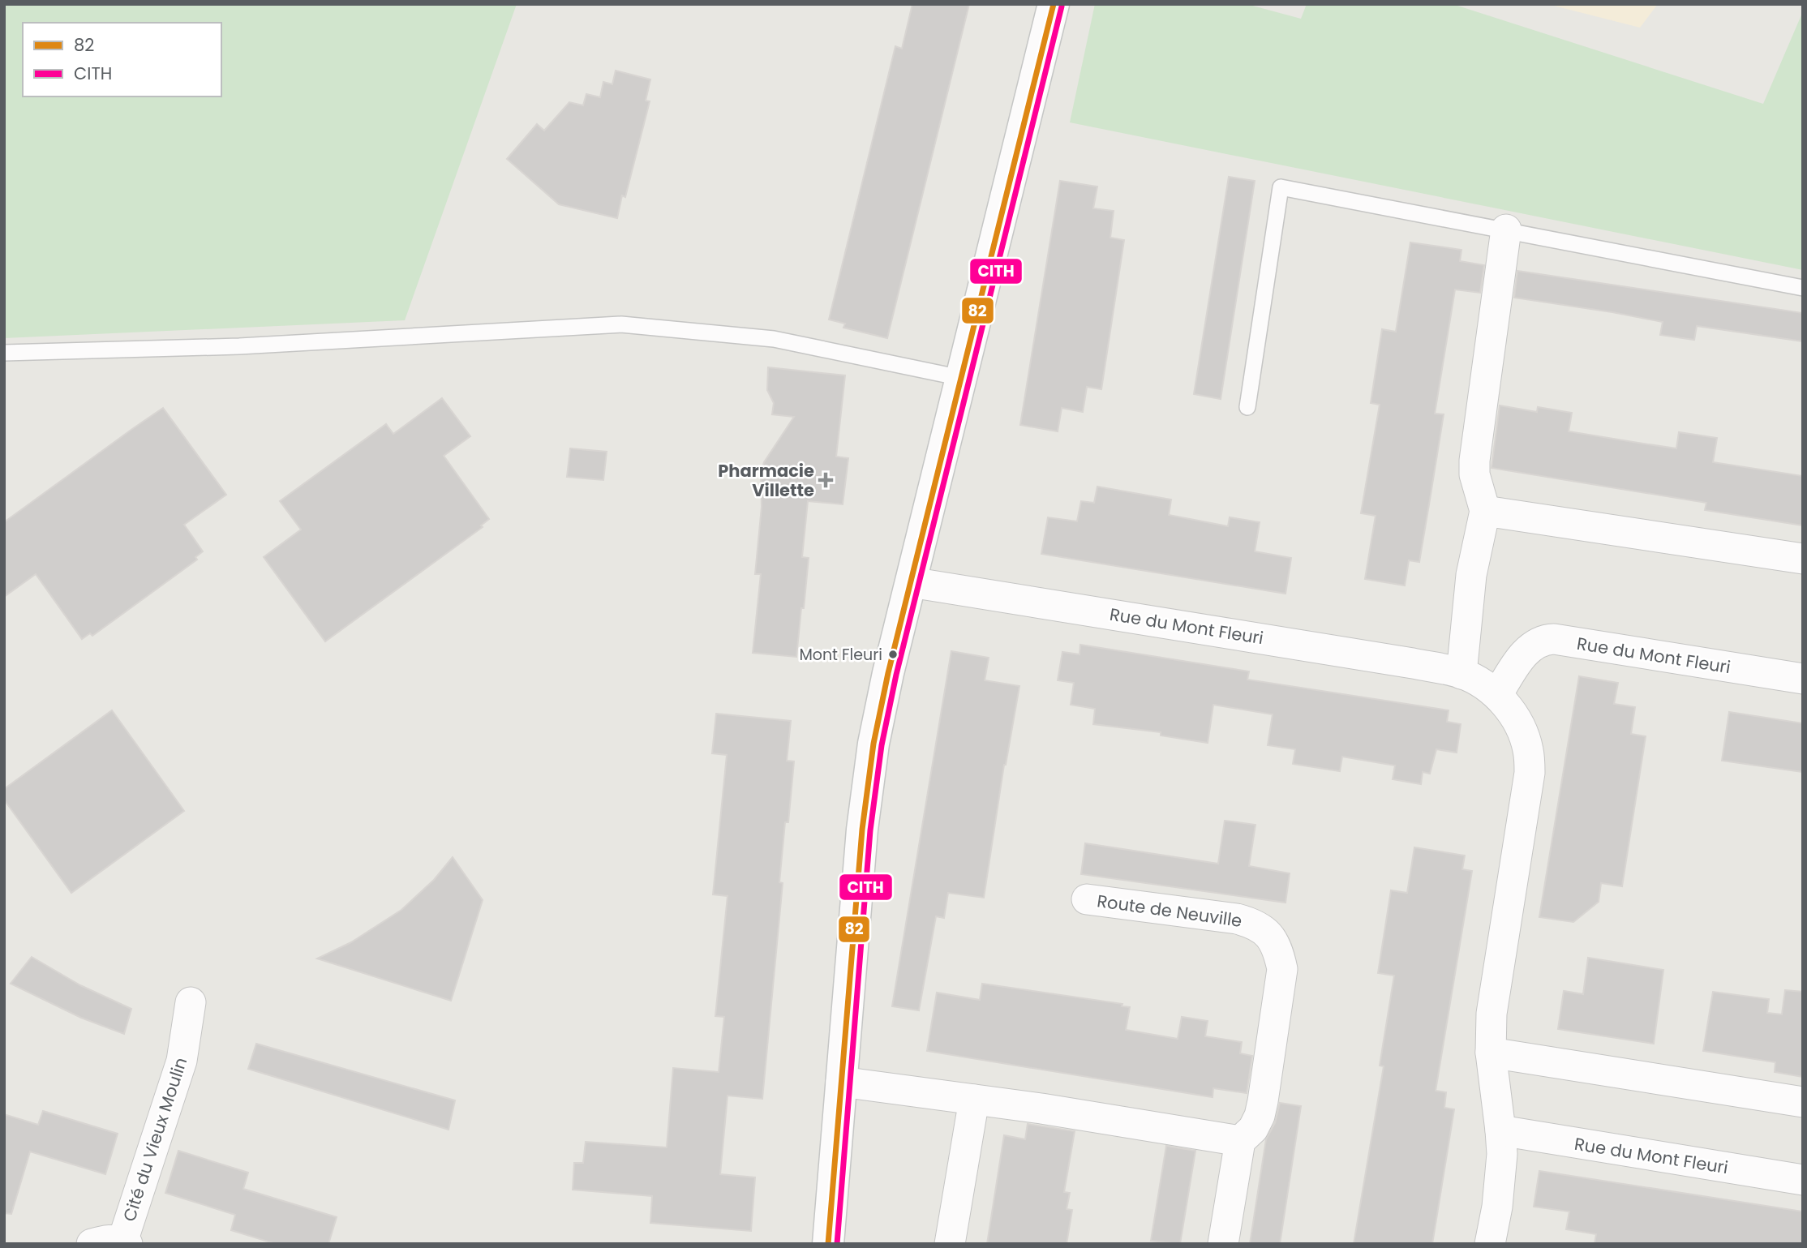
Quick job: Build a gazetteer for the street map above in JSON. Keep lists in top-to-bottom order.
{
  "streets": {
    "street": ["Rue du Mont Fleuri", "Route de Neuville", "Cité du Vieux Moulin"]
  },
  "places": {
    "health": ["Pharmacie Villette"],
    "other": ["Mont Fleuri"]
  },
  "lines": ["transit line 82", "transit line CITH"],
  "legend": ["82", "CITH"]
}
